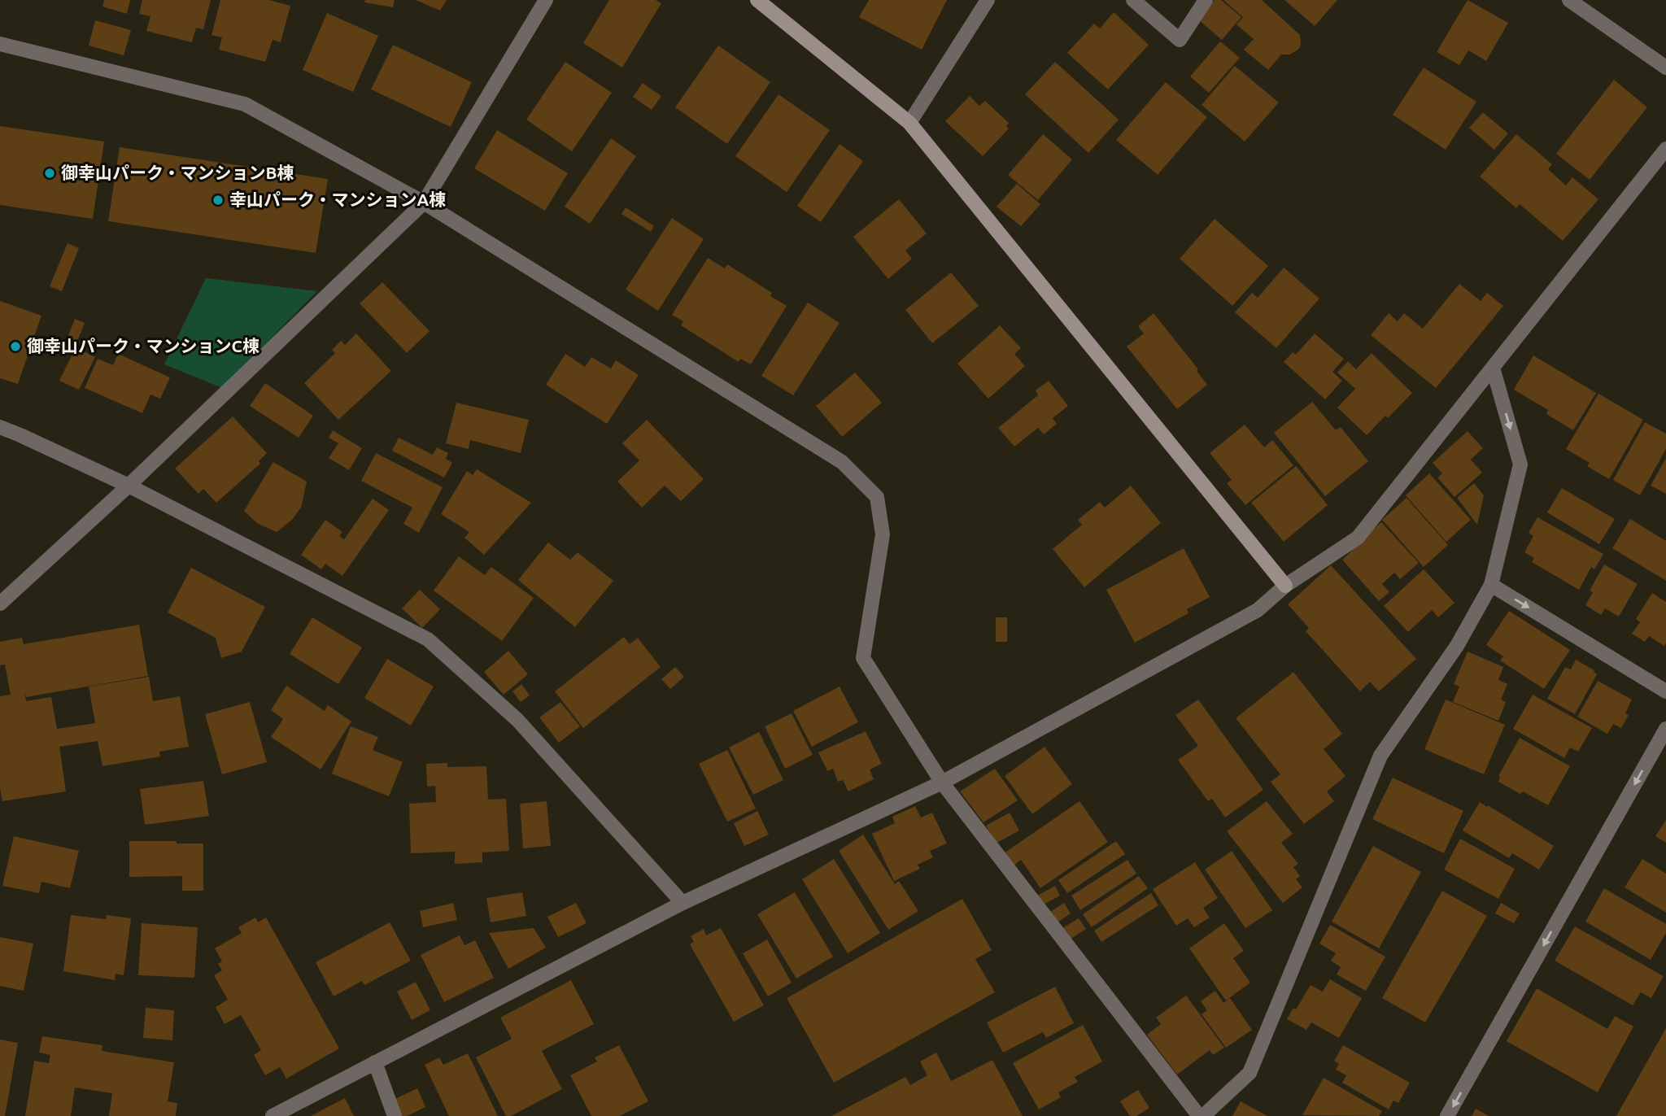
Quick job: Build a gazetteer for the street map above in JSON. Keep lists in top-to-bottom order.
{
  "places": ["御幸山パーク・マンションB棟", "幸山パーク・マンションA棟", "御幸山パーク・マンションC棟"]
}
